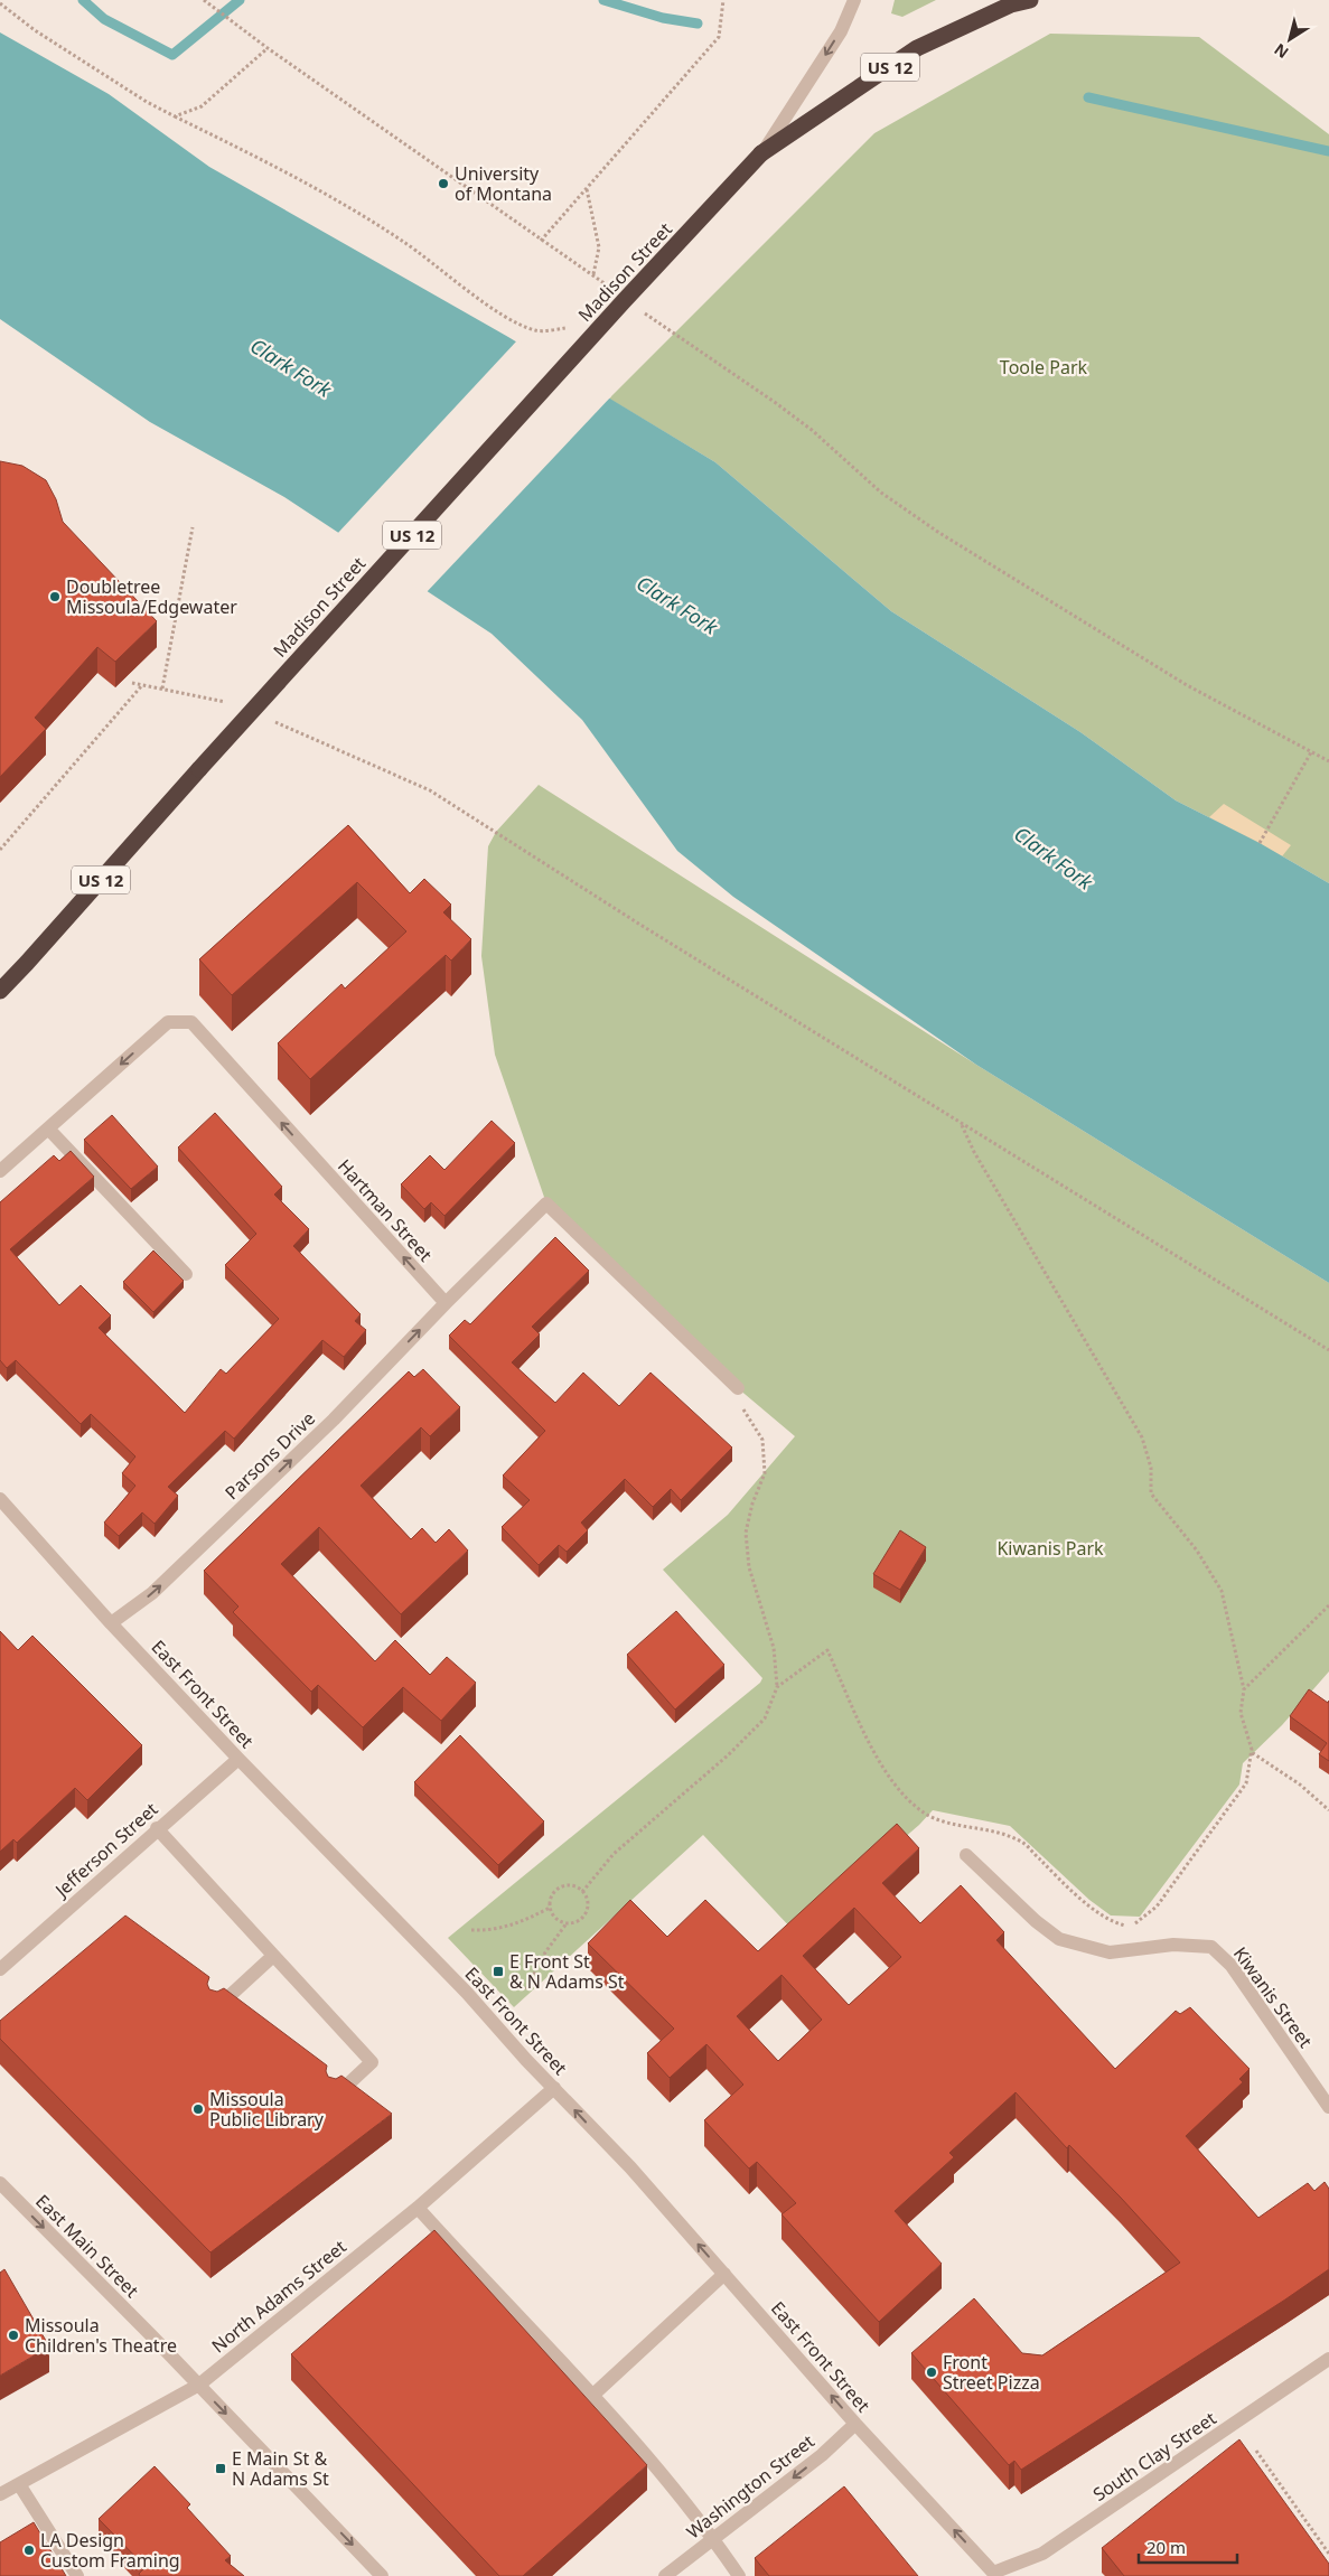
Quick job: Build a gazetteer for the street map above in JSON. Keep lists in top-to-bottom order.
{
  "streets": {
    "highway": ["US 12", "Madison Street"],
    "street": [
      "Hartman Street",
      "Parsons Drive",
      "East Front Street",
      "Jefferson Street",
      "Kiwanis Street",
      "East Main Street",
      "North Adams Street",
      "South Clay Street",
      "Washington Street"
    ]
  },
  "crossings": [
    ["US 12", "Madison Street"],
    ["Hartman Street", "Parsons Drive"],
    ["Parsons Drive", "East Front Street"],
    ["East Front Street", "Jefferson Street"],
    ["East Front Street", "North Adams Street"],
    ["East Front Street", "South Clay Street"],
    ["East Front Street", "Washington Street"],
    ["East Main Street", "North Adams Street"]
  ],
  "one_way": [
    "Parsons Drive",
    "East Front Street",
    "East Main Street",
    "Washington Street"
  ],
  "water": ["Clark Fork"],
  "parks": ["Toole Park", "Kiwanis Park"],
  "places": {
    "other": [
      "University of Montana",
      "Doubletree Missoula/Edgewater",
      "Missoula Public Library",
      "Missoula Children's Theatre",
      "Front Street Pizza",
      "LA Design Custom Framing"
    ],
    "transit": ["E Front St & N Adams St", "E Main St & N Adams St"]
  },
  "scale_bar": "20 m",
  "north": "bottom left"
}
